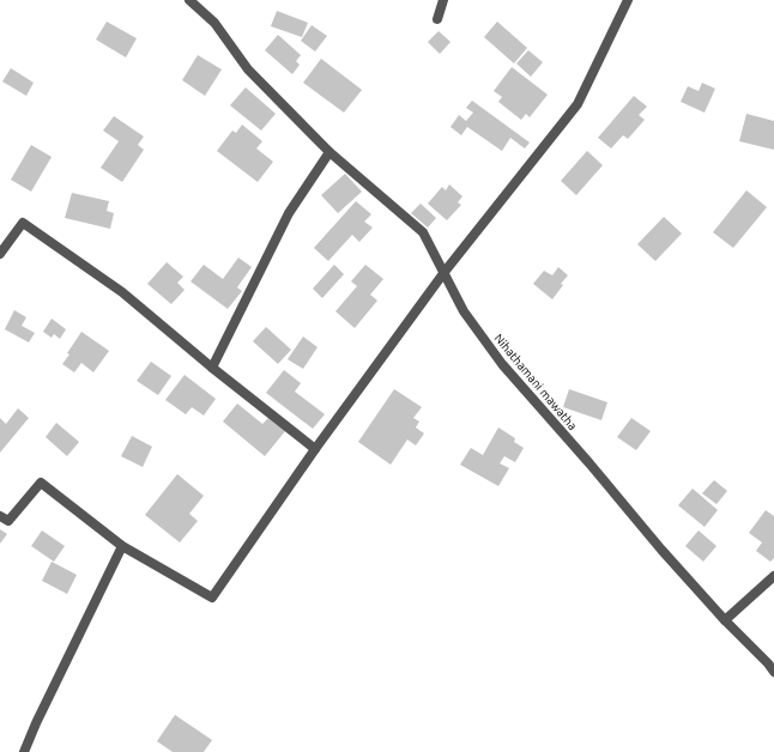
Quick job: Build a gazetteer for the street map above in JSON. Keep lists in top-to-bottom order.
{
  "streets": {
    "street": ["Nihathamani mawatha"]
  }
}
